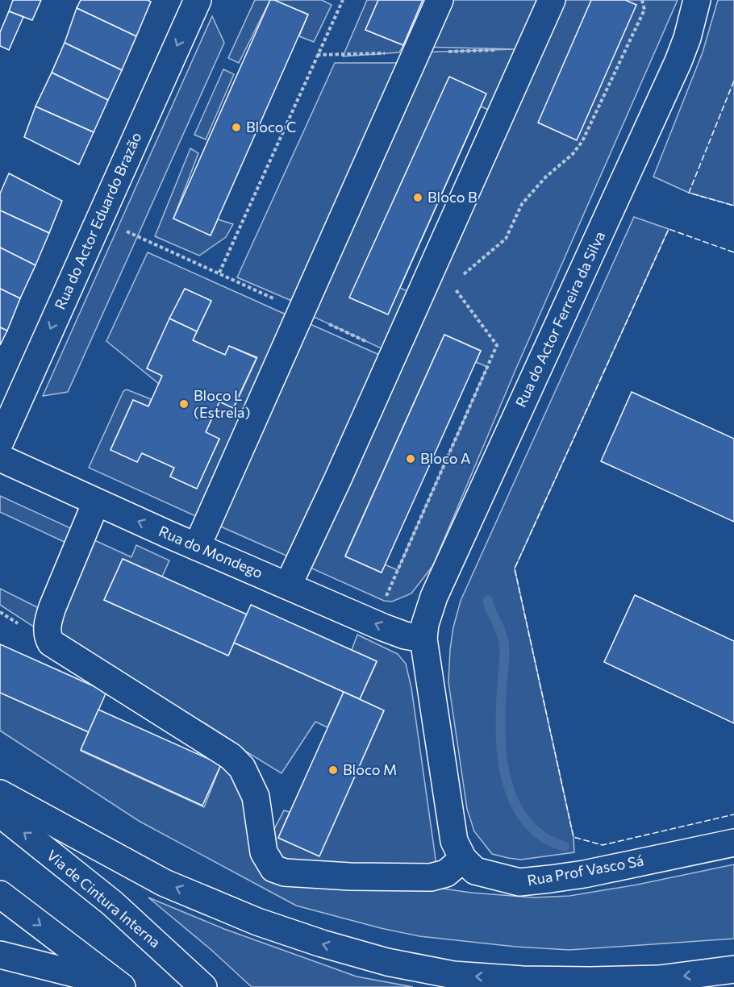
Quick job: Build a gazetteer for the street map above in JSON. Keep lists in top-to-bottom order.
{
  "streets": {
    "main road": [
      "Rua do Actor Eduardo Brazão",
      "Rua do Actor Ferreira da Silva",
      "Rua do Mondego",
      "Rua Prof Vasco Sá",
      "Via de Cintura Interna"
    ]
  },
  "crossings": [
    ["Rua do Actor Ferreira da Silva", "Rua do Mondego"]
  ],
  "one_way": ["Rua do Mondego"],
  "places": [
    "Bloco C",
    "Bloco B",
    "Bloco L (Estrela)",
    "Bloco A",
    "Bloco M"
  ]
}
